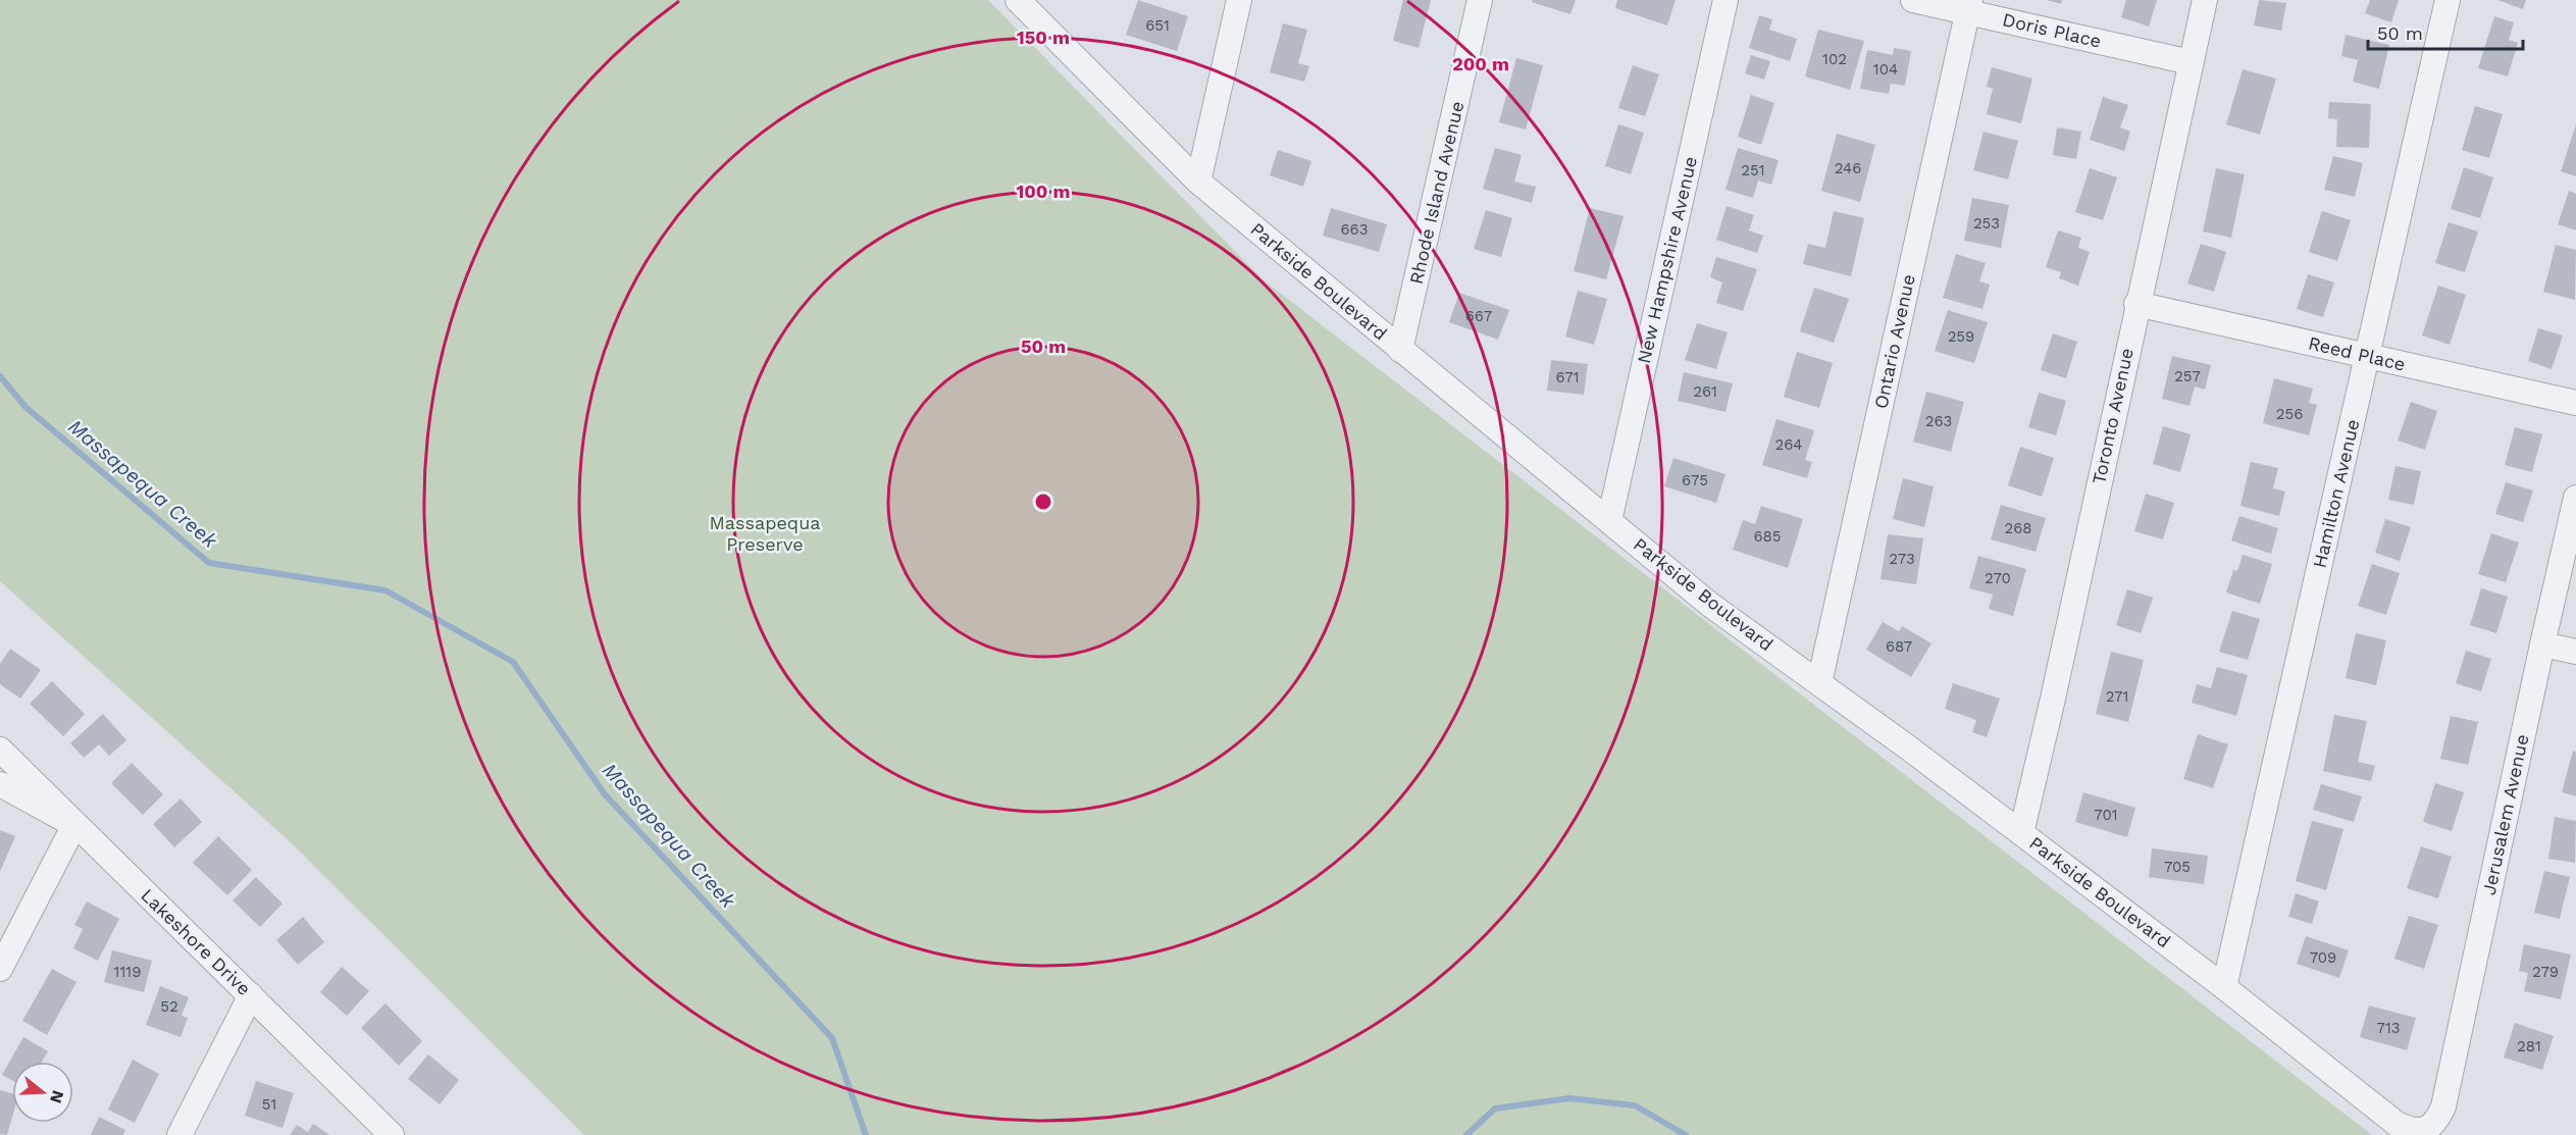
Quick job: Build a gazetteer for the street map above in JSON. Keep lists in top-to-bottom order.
{
  "streets": {
    "street": [
      "Doris Place",
      "Rhode Island Avenue",
      "New Hampshire Avenue",
      "Parkside Boulevard",
      "Ontario Avenue",
      "Reed Place",
      "Toronto Avenue",
      "Hamilton Avenue",
      "Jerusalem Avenue",
      "Lakeshore Drive"
    ]
  },
  "crossings": [
    ["Doris Place", "Ontario Avenue"],
    ["Doris Place", "Toronto Avenue"],
    ["Rhode Island Avenue", "Parkside Boulevard"],
    ["New Hampshire Avenue", "Parkside Boulevard"],
    ["Parkside Boulevard", "Ontario Avenue"],
    ["Parkside Boulevard", "Toronto Avenue"],
    ["Parkside Boulevard", "Hamilton Avenue"],
    ["Parkside Boulevard", "Jerusalem Avenue"],
    ["Reed Place", "Toronto Avenue"],
    ["Reed Place", "Hamilton Avenue"]
  ],
  "water": ["Massapequa Creek"],
  "parks": ["Massapequa Preserve"],
  "house_numbers": [
    "651",
    "102",
    "104",
    "246",
    "251",
    "253",
    "663",
    "667",
    "259",
    "257",
    "671",
    "261",
    "256",
    "263",
    "264",
    "675",
    "268",
    "685",
    "273",
    "270",
    "687",
    "271",
    "701",
    "705",
    "709",
    "1119",
    "279",
    "52",
    "713",
    "281",
    "51"
  ],
  "scale_bar": "50 m",
  "north": "right",
  "rings": [
    "150 m",
    "200 m",
    "100 m",
    "50 m"
  ]
}
